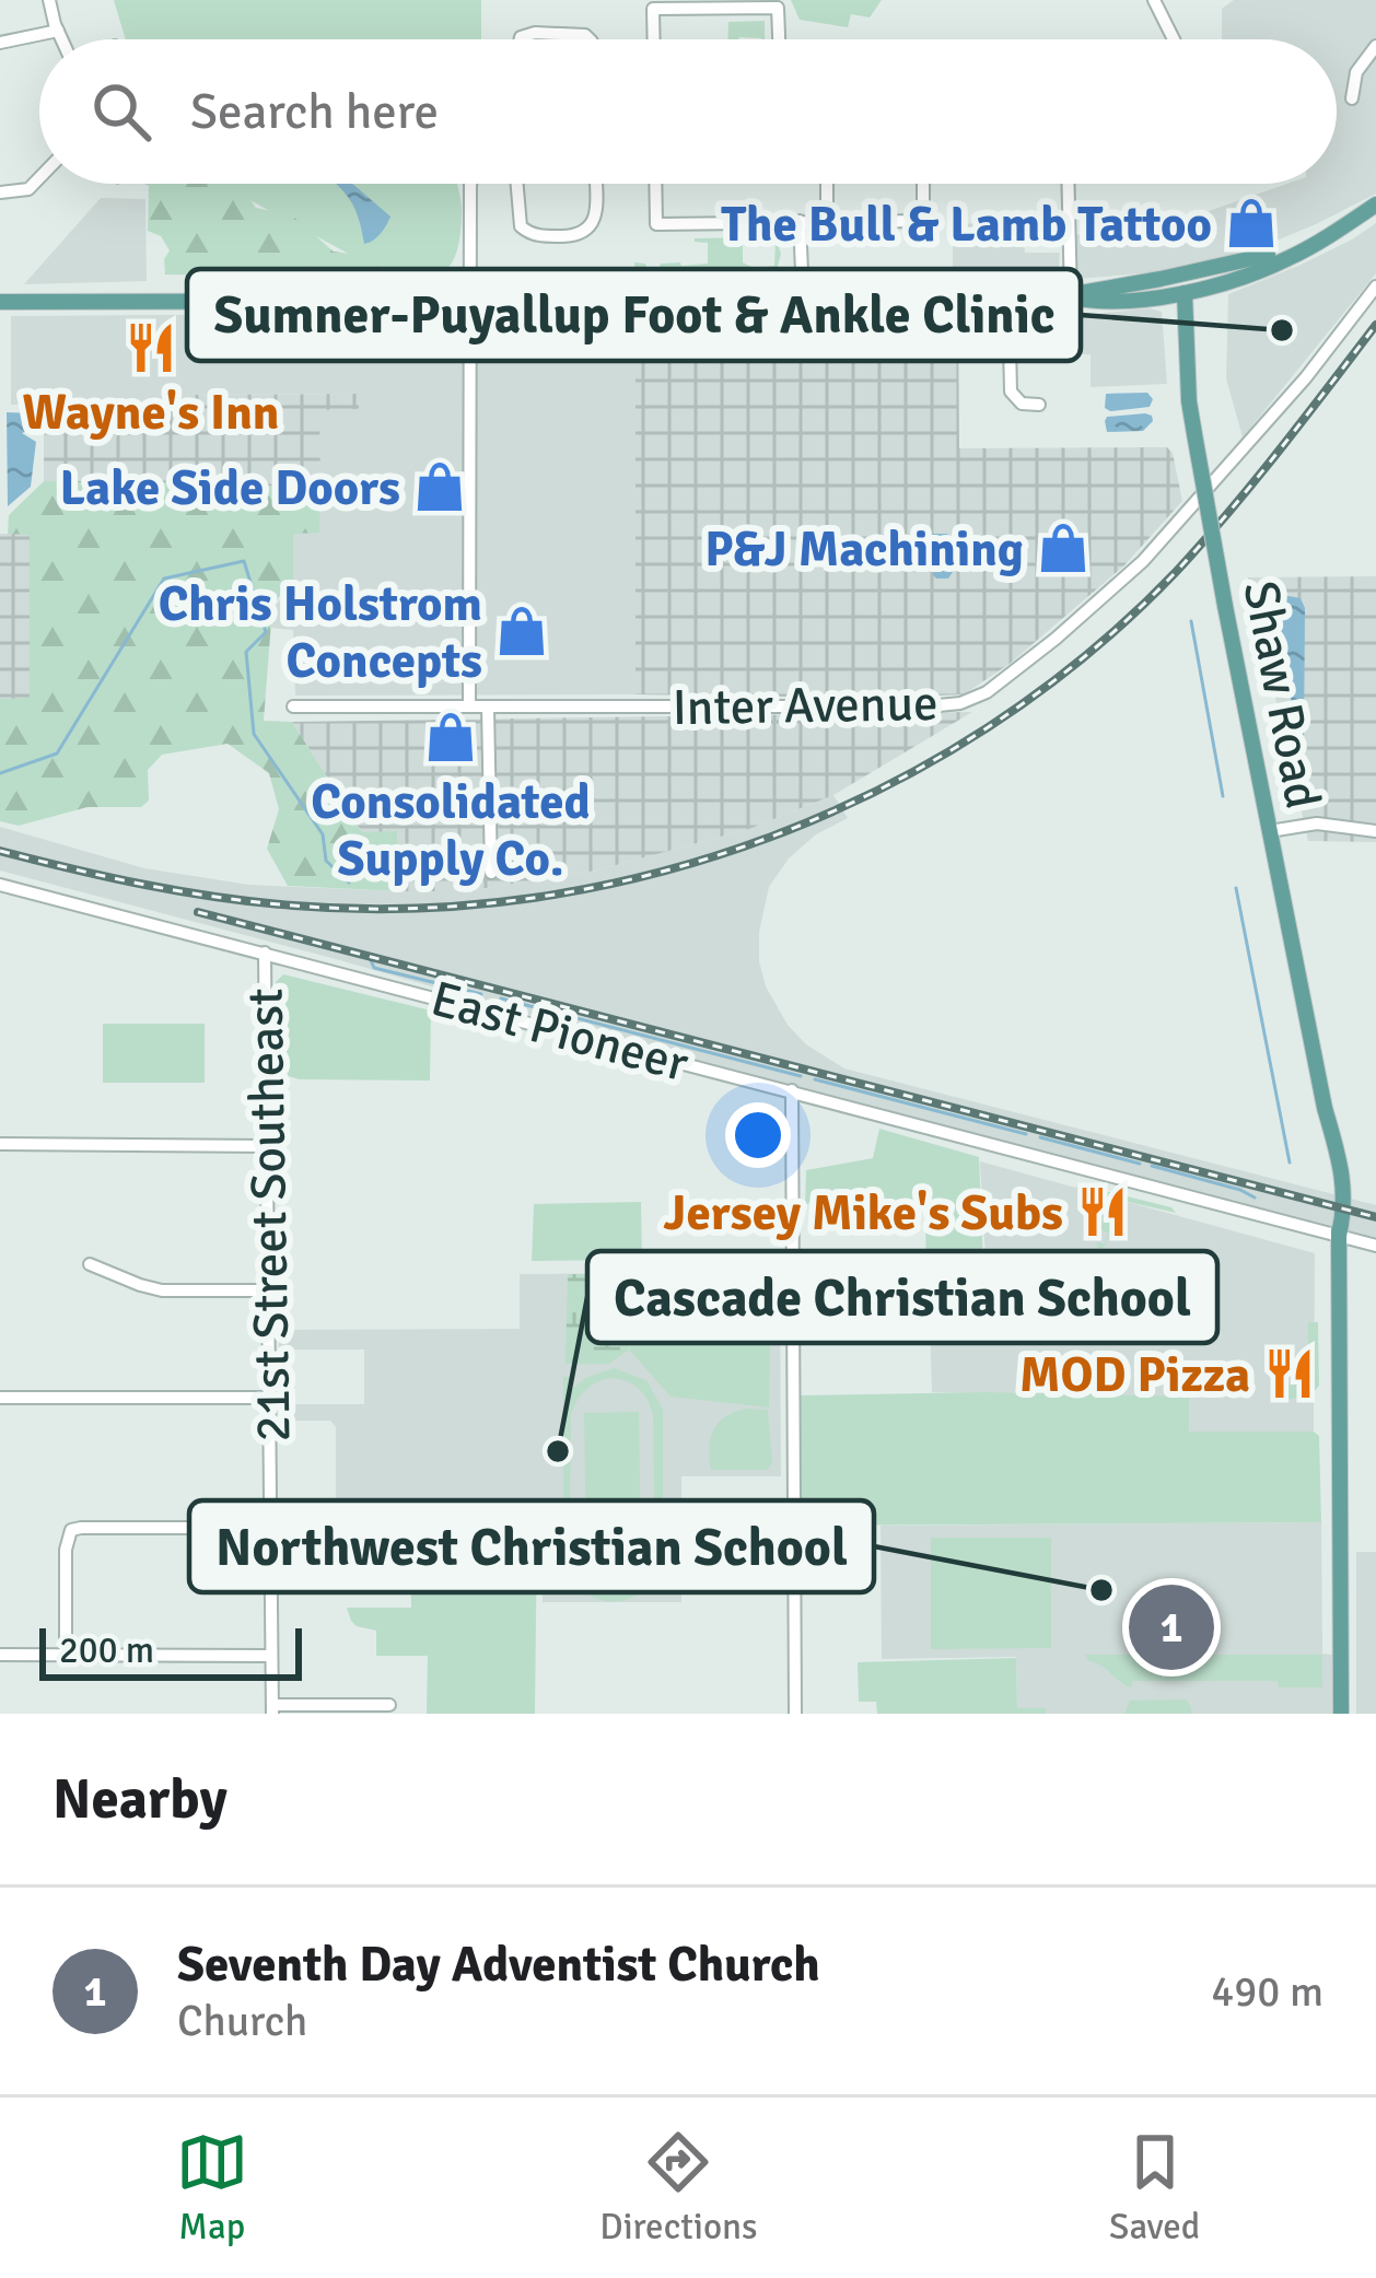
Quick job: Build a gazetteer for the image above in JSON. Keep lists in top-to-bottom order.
{
  "streets": {
    "main road": ["Shaw Road"],
    "street": ["Inter Avenue", "East Pioneer", "21st Street Southeast"]
  },
  "crossings": [
    ["Shaw Road", "East Pioneer"],
    ["East Pioneer", "21st Street Southeast"]
  ],
  "places": {
    "shop": [
      "The Bull & Lamb Tattoo",
      "Lake Side Doors",
      "P&J Machining",
      "Chris Holstrom Concepts",
      "Consolidated Supply Co."
    ],
    "other": ["Sumner-Puyallup Foot & Ankle Clinic", "Cascade Christian School", "Northwest Christian School"],
    "restaurant": ["Wayne's Inn", "Jersey Mike's Subs", "MOD Pizza"]
  },
  "scale_bar": "200 m",
  "page": {
    "search": "Search here",
    "pins": "1",
    "scale": "200 m",
    "heading": "Nearby",
    "list": [
      {
        "mark": "1",
        "name": "Seventh Day Adventist Church",
        "note": "Church",
        "value": "490 m"
      }
    ],
    "nav": ["Map", "Directions", "Saved"]
  }
}
